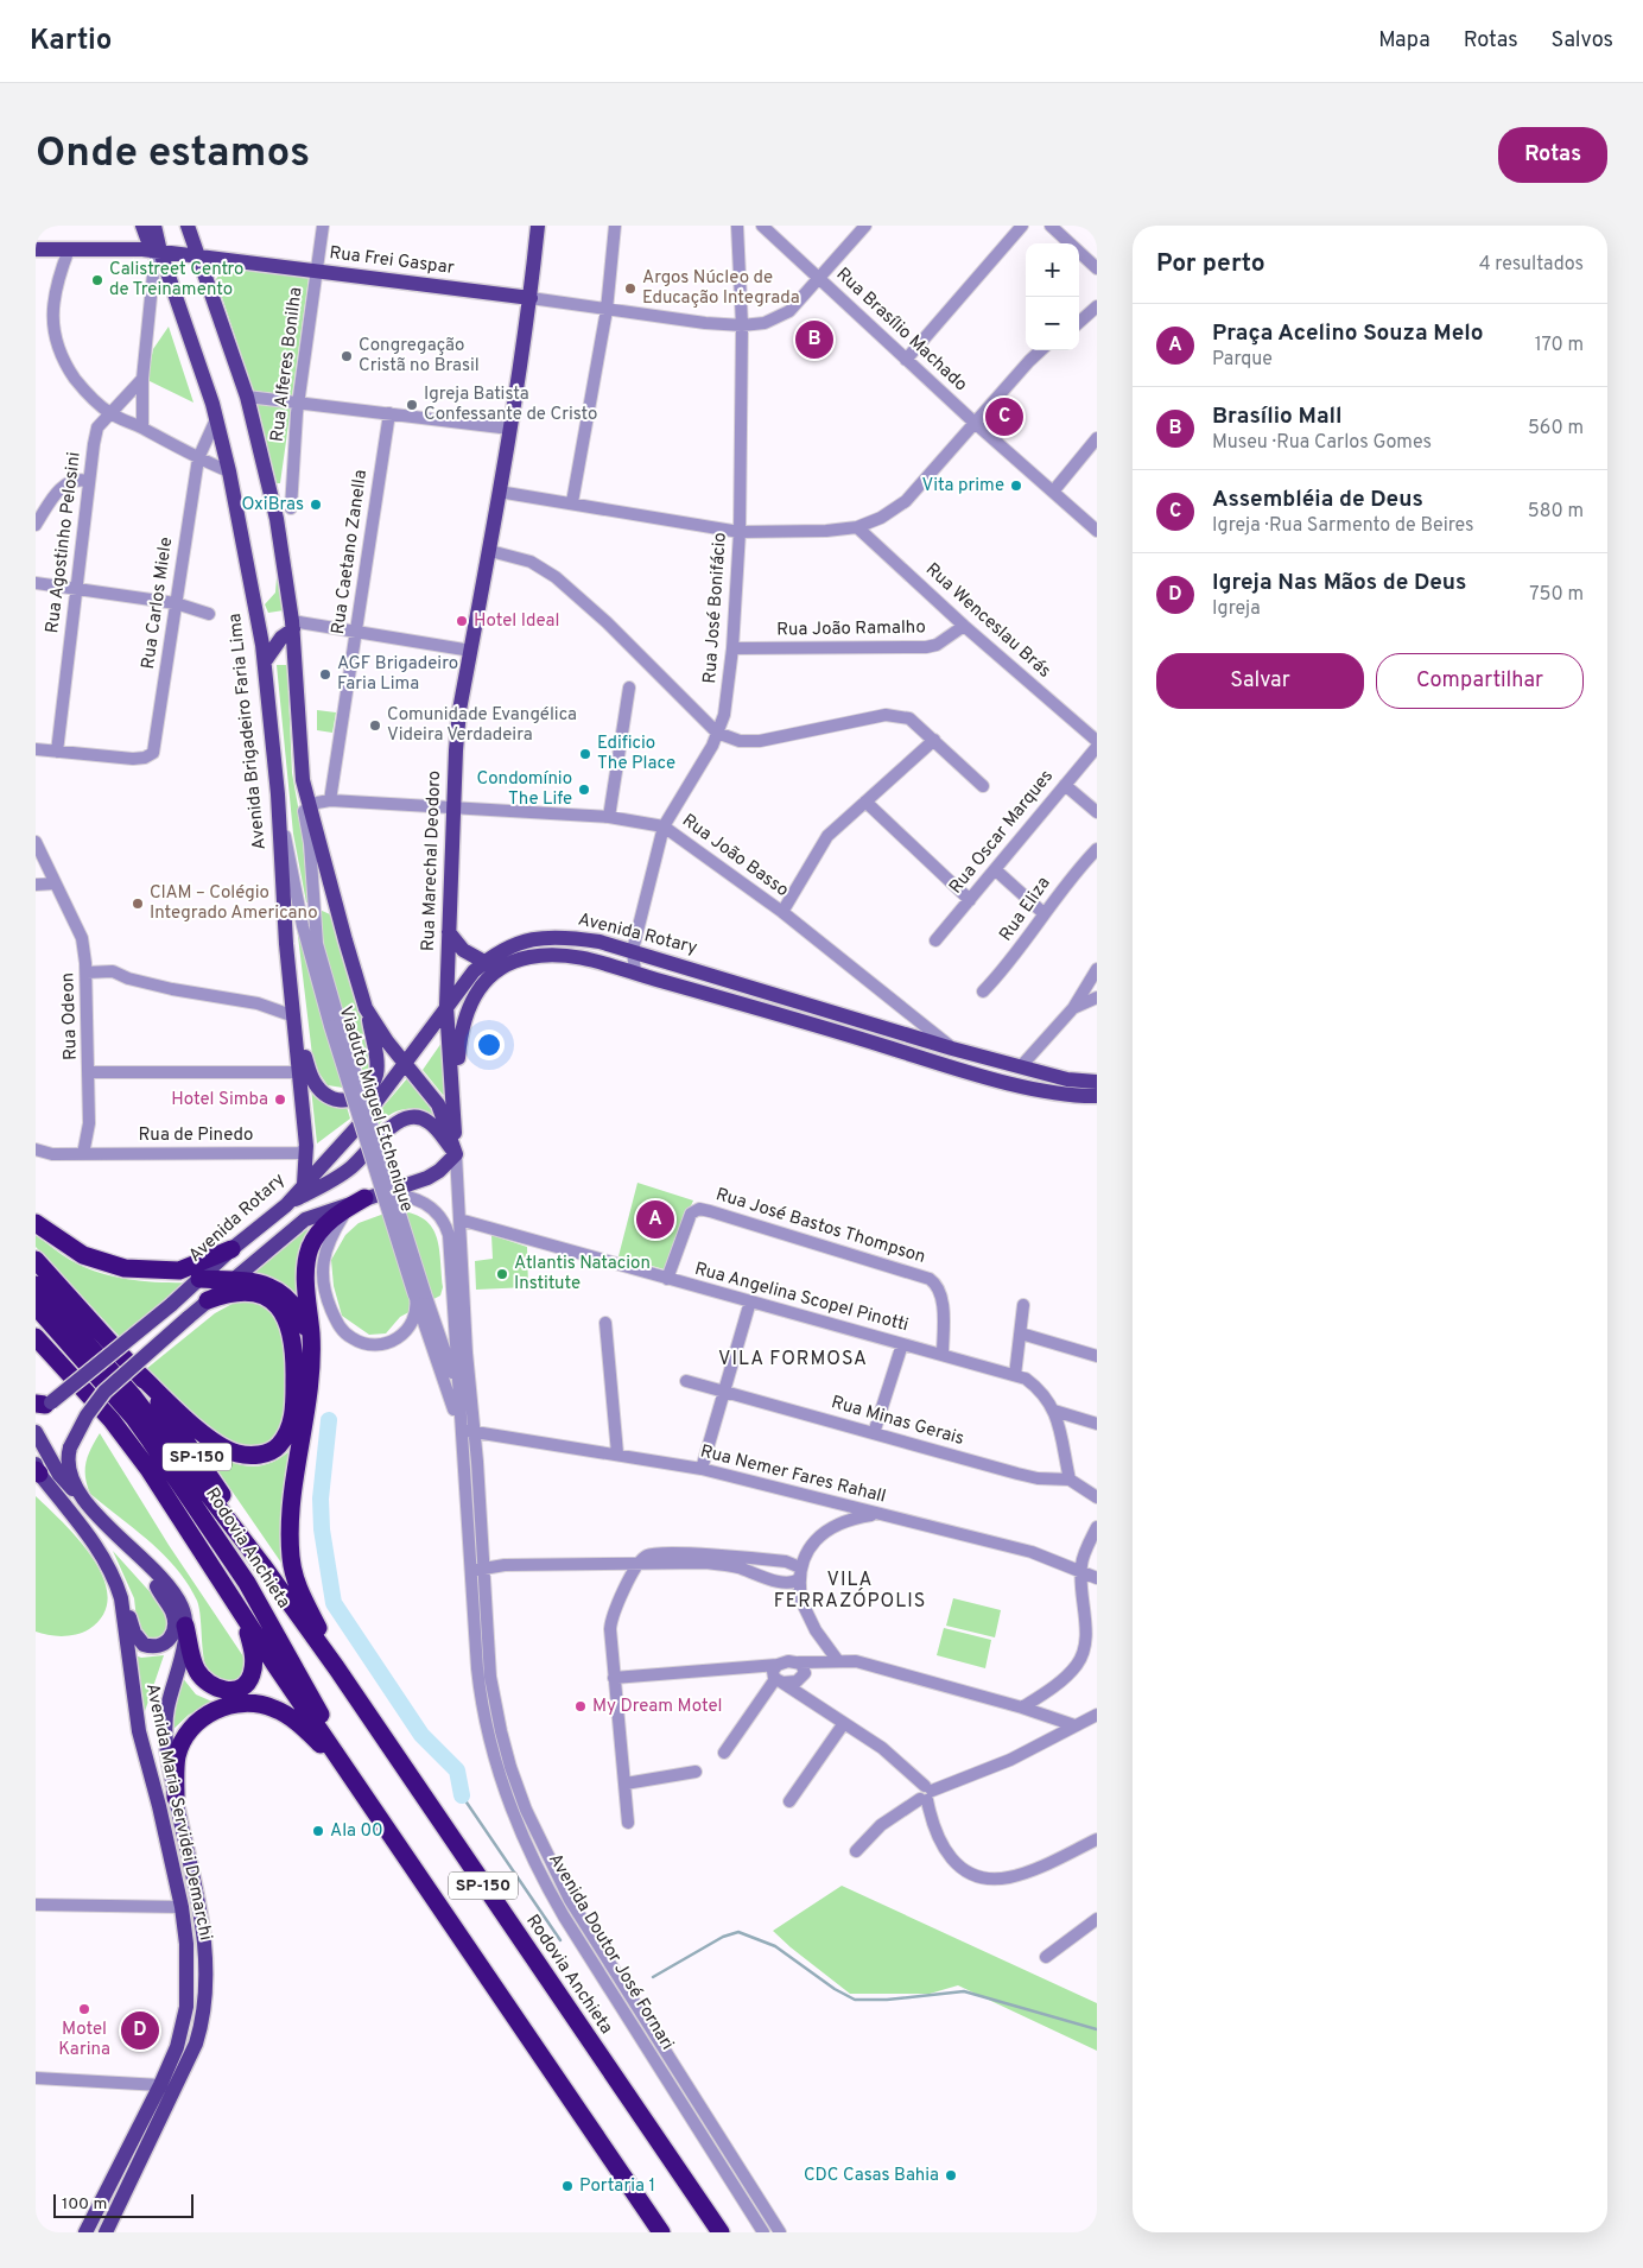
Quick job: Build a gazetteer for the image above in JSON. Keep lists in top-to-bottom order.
{
  "streets": {
    "highway": ["SP-150", "Rodovia Anchieta"],
    "main road": [
      "Rua Frei Gaspar",
      "Avenida Brigadeiro Faria Lima",
      "Rua Marechal Deodoro",
      "Avenida Rotary",
      "Avenida Maria Servidei Demarchi"
    ],
    "street": [
      "Rua Brasílio Machado",
      "Rua Alferes Bonilha",
      "Rua Agostinho Pelosini",
      "Rua Caetano Zanella",
      "Rua Carlos Miele",
      "Rua José Bonifácio",
      "Rua Wenceslau Brás",
      "Rua João Ramalho",
      "Rua Oscar Marques",
      "Rua João Basso",
      "Rua Eliza",
      "Rua Odeon",
      "Viaduto Miguel Etchenique",
      "Rua de Pinedo",
      "Rua José Bastos Thompson",
      "Rua Angelina Scopel Pinotti",
      "Rua Minas Gerais",
      "Rua Nemer Fares Rahall",
      "Avenida Doutor José Fornari"
    ]
  },
  "crossings": [
    ["Rua Frei Gaspar", "Rua Brasílio Machado"],
    ["Rua Frei Gaspar", "Rua Alferes Bonilha"],
    ["Rua Frei Gaspar", "Rua José Bonifácio"],
    ["Rua Frei Gaspar", "Avenida Brigadeiro Faria Lima"],
    ["Rua Frei Gaspar", "Rua Marechal Deodoro"],
    ["Rua Agostinho Pelosini", "Rua Carlos Miele"],
    ["Rua Caetano Zanella", "Rua João Basso"],
    ["Rua Carlos Miele", "Avenida Brigadeiro Faria Lima"],
    ["Rua José Bonifácio", "Rua João Ramalho"],
    ["Rua José Bonifácio", "Rua João Basso"],
    ["Rua José Bonifácio", "Avenida Rotary"],
    ["Rua Wenceslau Brás", "Rua João Ramalho"],
    ["Avenida Brigadeiro Faria Lima", "Avenida Rotary"],
    ["Avenida Brigadeiro Faria Lima", "Viaduto Miguel Etchenique"],
    ["Avenida Brigadeiro Faria Lima", "Rua de Pinedo"],
    ["Rua João Basso", "Rua Marechal Deodoro"],
    ["Rua João Basso", "Avenida Rotary"],
    ["Rua Marechal Deodoro", "Avenida Rotary"],
    ["Rua Marechal Deodoro", "Rua Angelina Scopel Pinotti"],
    ["Rua Marechal Deodoro", "Avenida Doutor José Fornari"],
    ["Rua Odeon", "Rua de Pinedo"],
    ["Viaduto Miguel Etchenique", "Rua Nemer Fares Rahall"],
    ["Viaduto Miguel Etchenique", "Avenida Doutor José Fornari"],
    ["Rua José Bastos Thompson", "Rua Angelina Scopel Pinotti"],
    ["Rua Angelina Scopel Pinotti", "Rua Minas Gerais"],
    ["Rua Angelina Scopel Pinotti", "Avenida Doutor José Fornari"],
    ["Rua Nemer Fares Rahall", "Avenida Doutor José Fornari"]
  ],
  "districts": ["VILA FORMOSA", "VILA FERRAZÓPOLIS"],
  "places": [
    "Calistreet Centro de Treinamento",
    "Argos Núcleo de Educação Integrada",
    "Congregação Cristã no Brasil",
    "Igreja Batista Confessante de Cristo",
    "Vita prime",
    "OxiBras",
    "Hotel Ideal",
    "AGF Brigadeiro Faria Lima",
    "Comunidade Evangélica Videira Verdadeira",
    "Edificio The Place",
    "Condomínio The Life",
    "CIAM – Colégio Integrado Americano",
    "Hotel Simba",
    "Atlantis Natacion Institute",
    "My Dream Motel",
    "Ala 00",
    "Motel Karina",
    "CDC Casas Bahia",
    "Portaria 1"
  ],
  "scale_bar": "100 m",
  "page": {
    "header": "Kartio",
    "nav": ["Mapa", "Rotas", "Salvos"],
    "buttons": [
      "Rotas",
      ["Salvar", "Compartilhar"]
    ],
    "title": "Onde estamos",
    "heading": ["Por perto", "4 resultados"],
    "map_buttons": ["+", "−"],
    "list": [
      {
        "mark": "A",
        "name": "Praça Acelino Souza Melo",
        "note": "Parque",
        "value": "170 m"
      },
      {
        "mark": "B",
        "name": "Brasílio Mall",
        "note": "Museu · Rua Carlos Gomes",
        "value": "560 m"
      },
      {
        "mark": "C",
        "name": "Assembléia de Deus",
        "note": "Igreja · Rua Sarmento de Beires",
        "value": "580 m"
      },
      {
        "mark": "D",
        "name": "Igreja Nas Mãos de Deus",
        "note": "Igreja",
        "value": "750 m"
      }
    ],
    "pins": [
      "B",
      "C",
      "A",
      "D"
    ],
    "scale": "100 m"
  }
}
